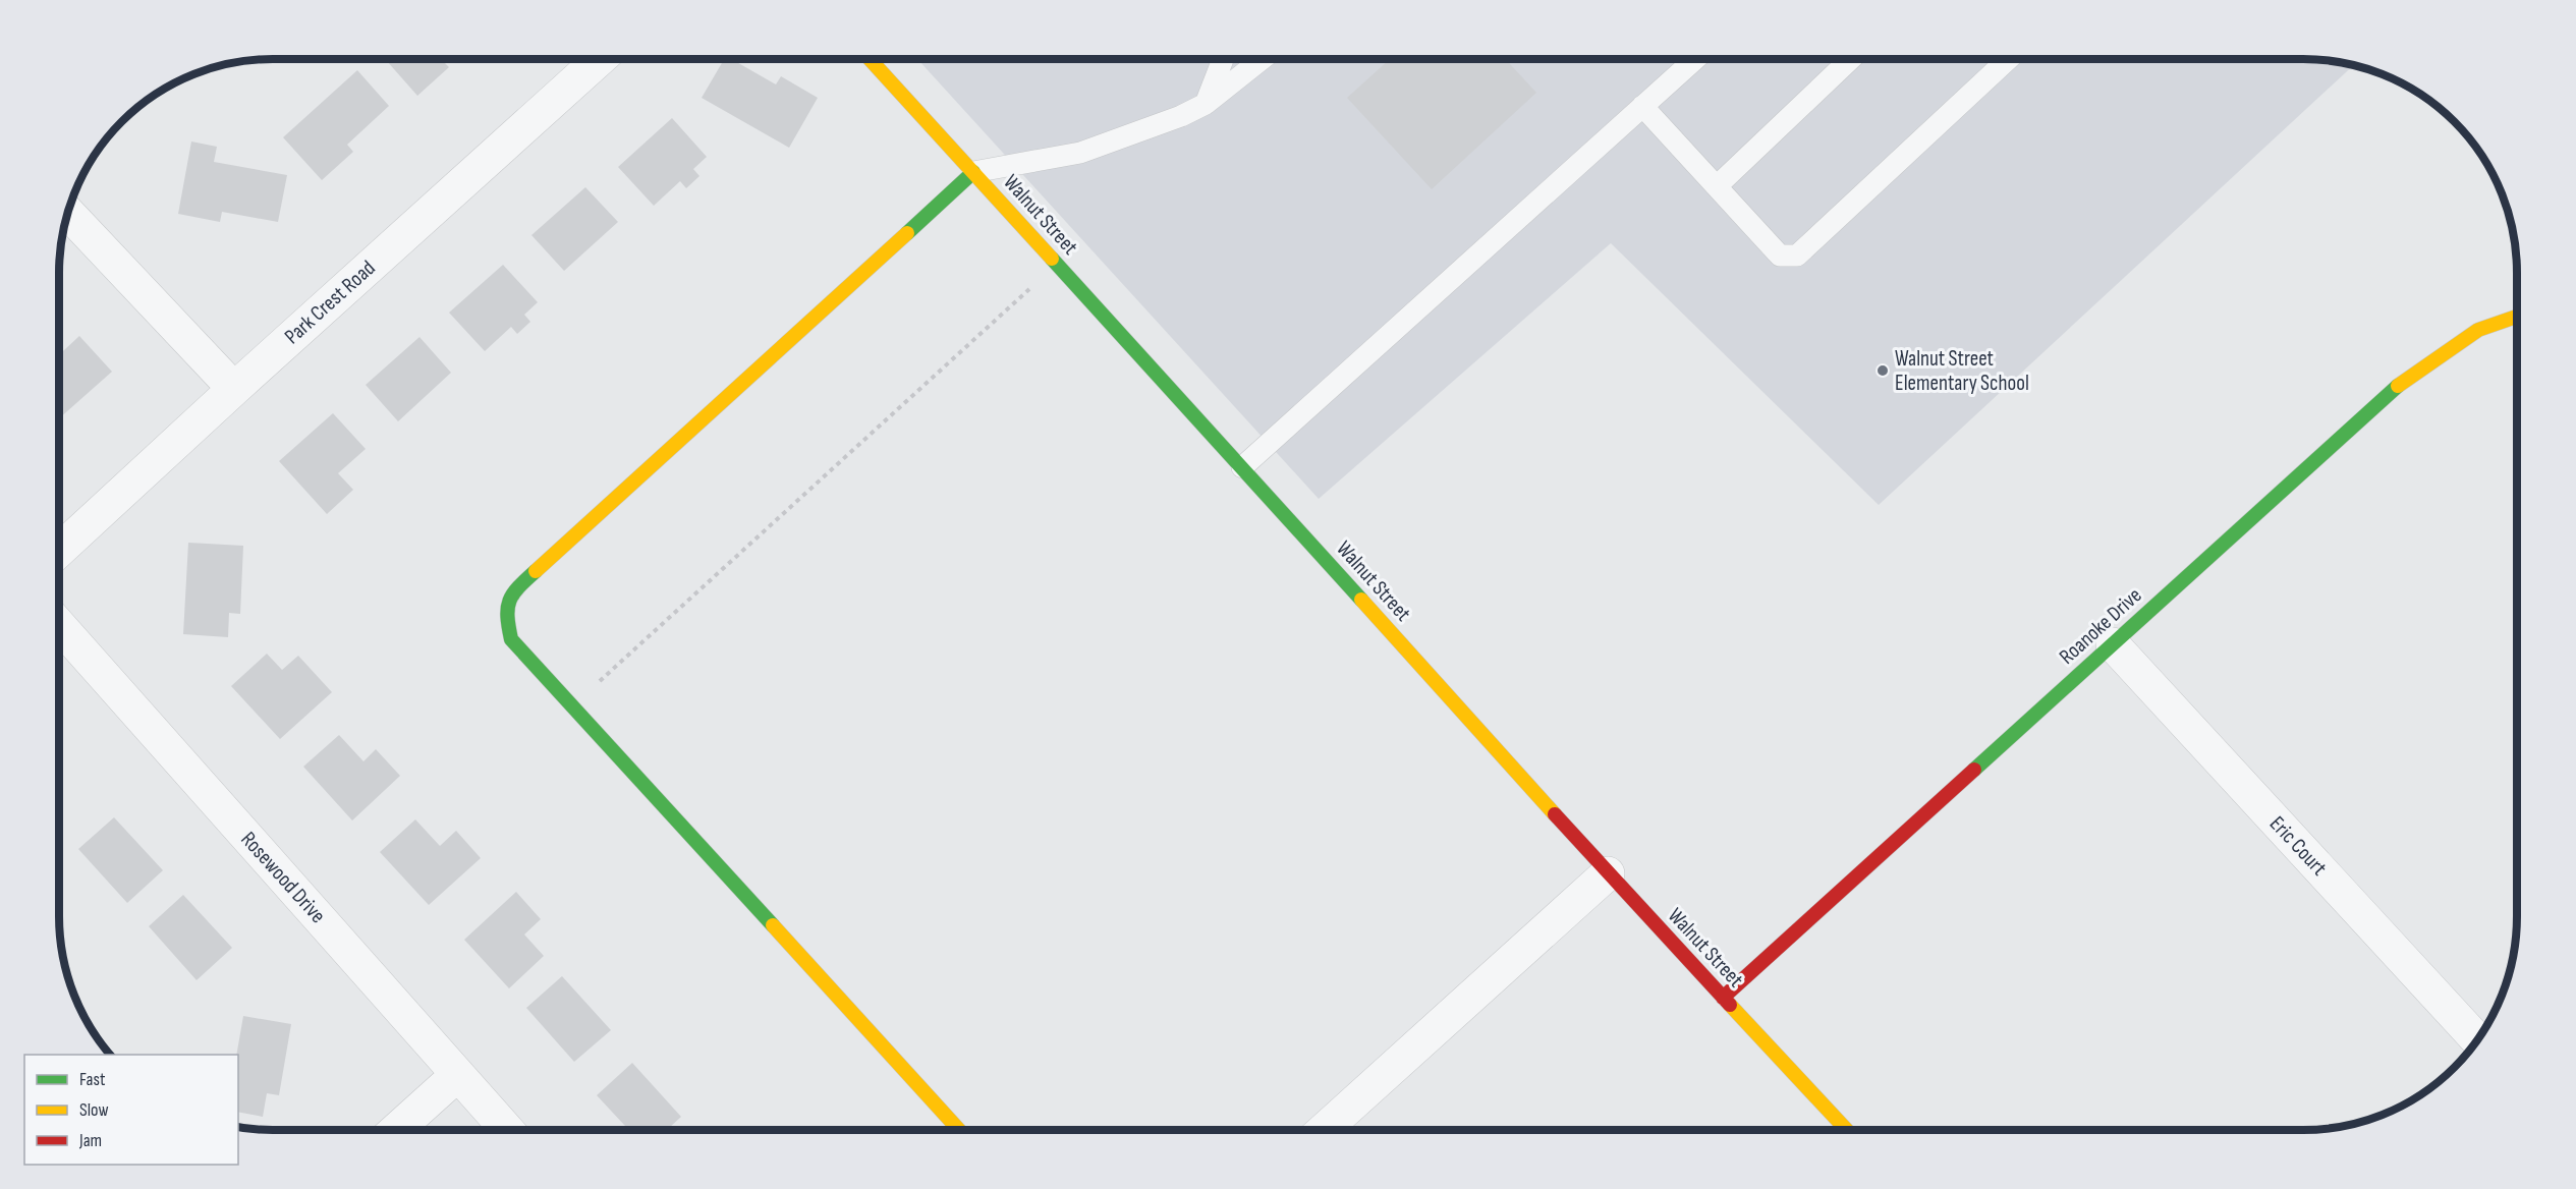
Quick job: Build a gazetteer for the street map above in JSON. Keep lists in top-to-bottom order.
{
  "streets": {
    "street": [
      "Walnut Street",
      "Park Crest Road",
      "Roanoke Drive",
      "Eric Court",
      "Rosewood Drive"
    ]
  },
  "crossings": [
    ["Walnut Street", "Roanoke Drive"],
    ["Roanoke Drive", "Eric Court"]
  ],
  "places": ["Walnut Street Elementary School"],
  "legend": ["Fast", "Slow", "Jam"]
}
